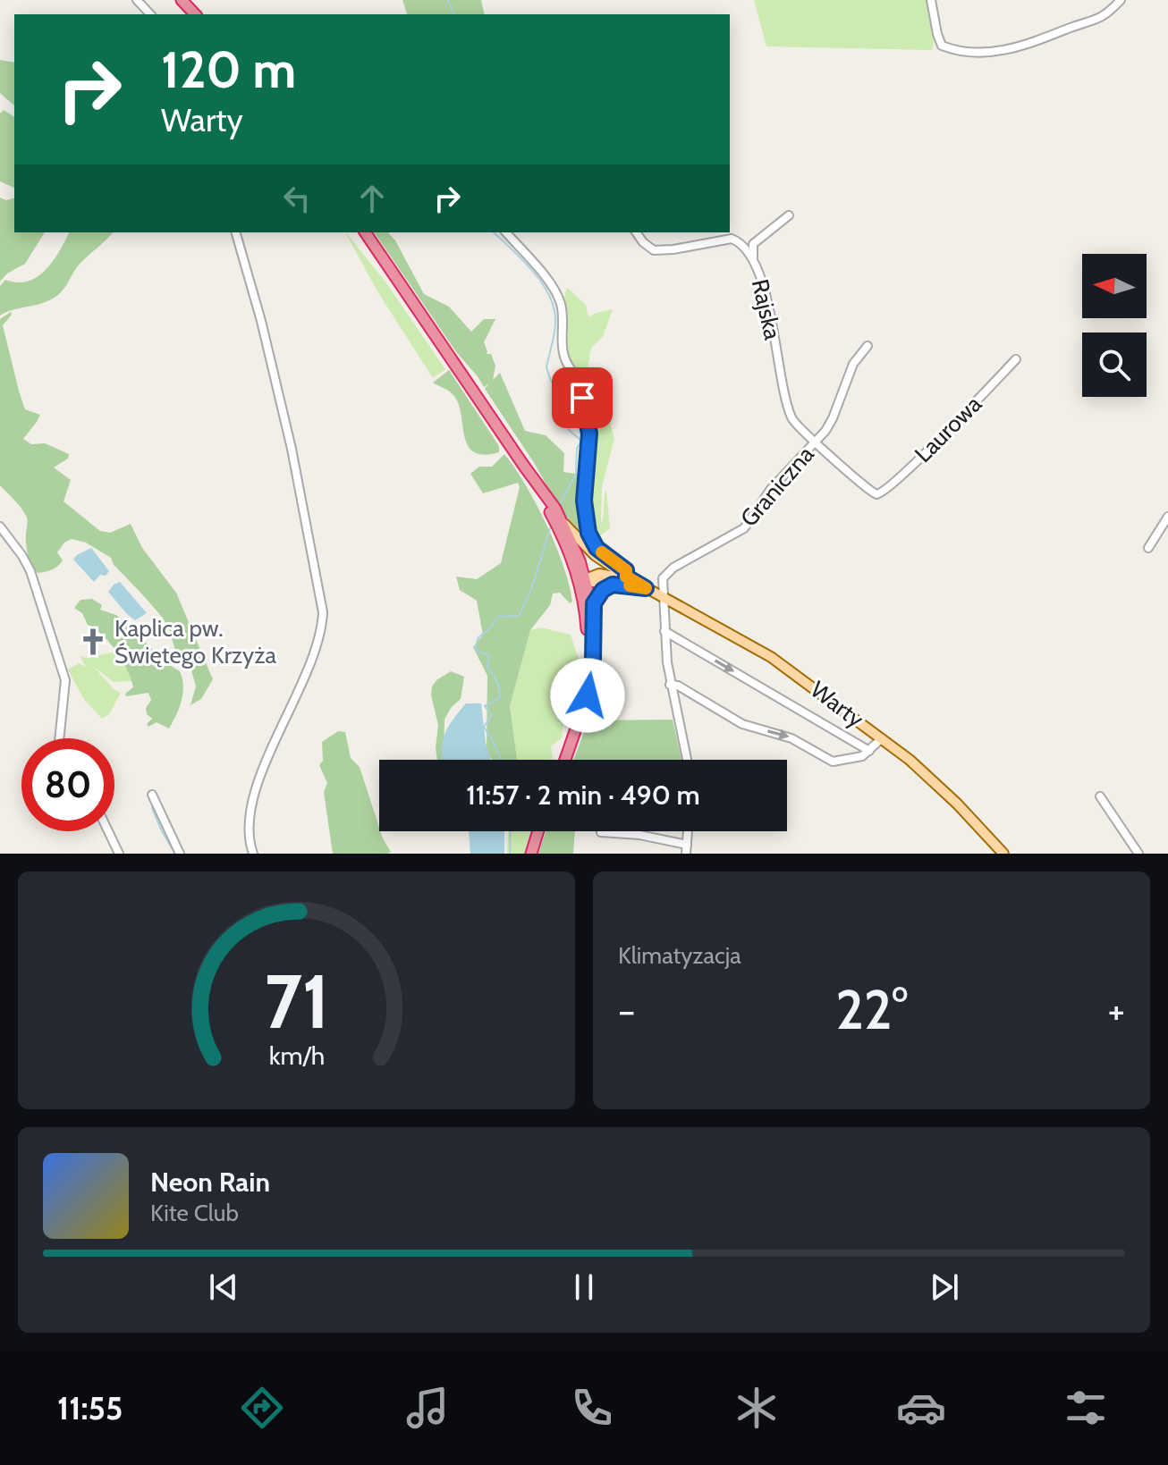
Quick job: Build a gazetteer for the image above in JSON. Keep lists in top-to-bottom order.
{
  "streets": {
    "main road": ["Warty"],
    "street": ["Rajska", "Laurowa", "Graniczna"]
  },
  "crossings": [
    ["Rajska", "Laurowa"],
    ["Rajska", "Graniczna"],
    ["Graniczna", "Warty"]
  ],
  "places": {
    "church": ["Kaplica pw. Świętego Krzyża"]
  },
  "north": "left",
  "page": {
    "turn": ["120 m", "Warty"],
    "limit": "80",
    "trip": "11:57 · 2 min · 490 m",
    "tile": "Klimatyzacja",
    "heat": ["−", "22°", "+"],
    "song": ["Neon Rain", "Kite Club"],
    "tabs": "11:55",
    "gauge": ["71", "km/h"]
  }
}
